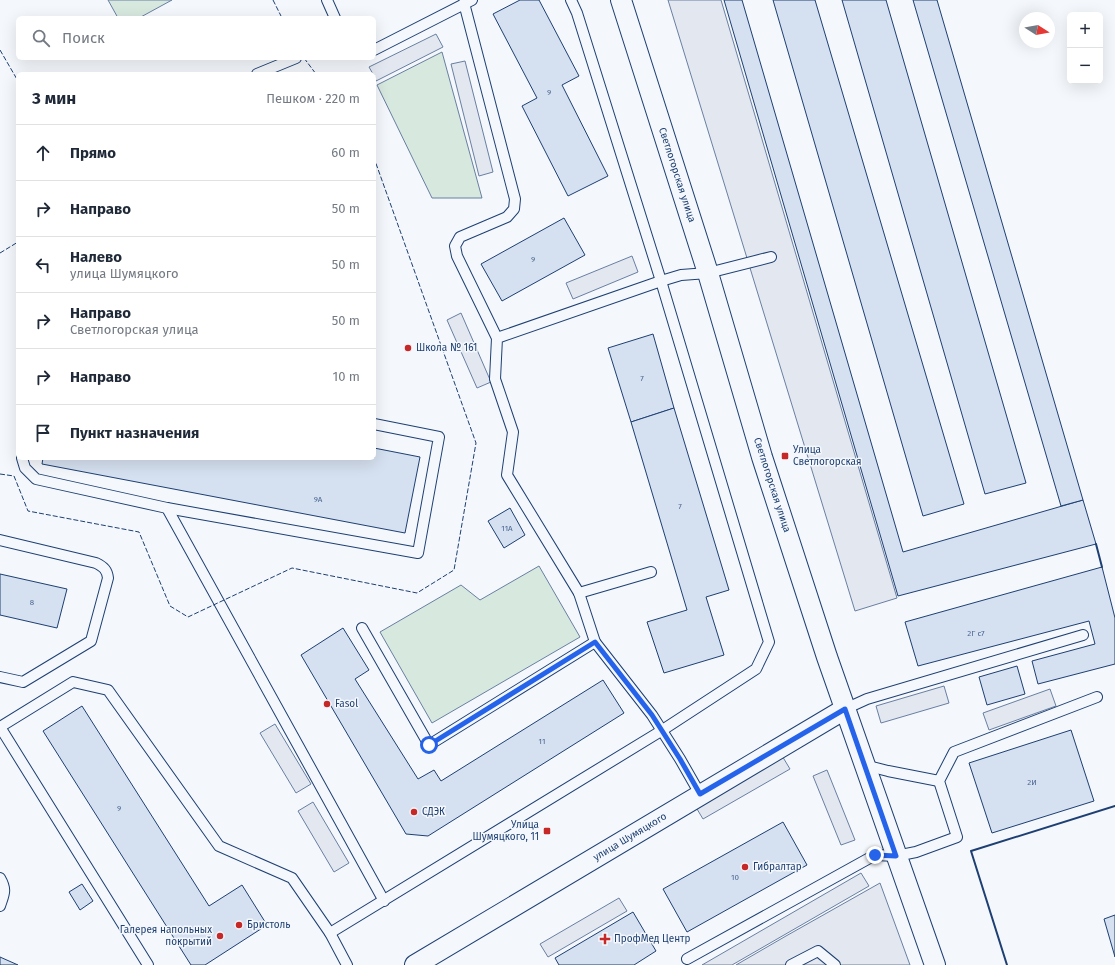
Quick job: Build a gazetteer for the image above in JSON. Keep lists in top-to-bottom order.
{
  "streets": {
    "street": ["Светлогорская улица", "улица Шумяцкого"]
  },
  "crossings": [
    ["Светлогорская улица", "улица Шумяцкого"]
  ],
  "places": {
    "other": [
      "Школа № 161",
      "Fasol",
      "СДЭК",
      "Гибралтар",
      "Бристоль",
      "Галерея напольных покрытий"
    ],
    "transit": ["Улица Светлогорская", "Улица Шумяцкого, 11"],
    "health": ["ПрофМед Центр"]
  },
  "house_numbers": [
    "9",
    "9",
    "7",
    "9А",
    "7",
    "11А",
    "8",
    "2Г с7",
    "11",
    "2И",
    "9",
    "10"
  ],
  "north": "right",
  "page": {
    "map_buttons": ["+", "−"],
    "search": "Поиск",
    "heading": ["3 мин", "Пешком · 220 m"],
    "list": [
      ["Прямо", "60 m"],
      ["Направо", "50 m"],
      ["Налево", "улица Шумяцкого", "50 m"],
      ["Направо", "Светлогорская улица", "50 m"],
      ["Направо", "10 m"],
      "Пункт назначения"
    ]
  }
}
